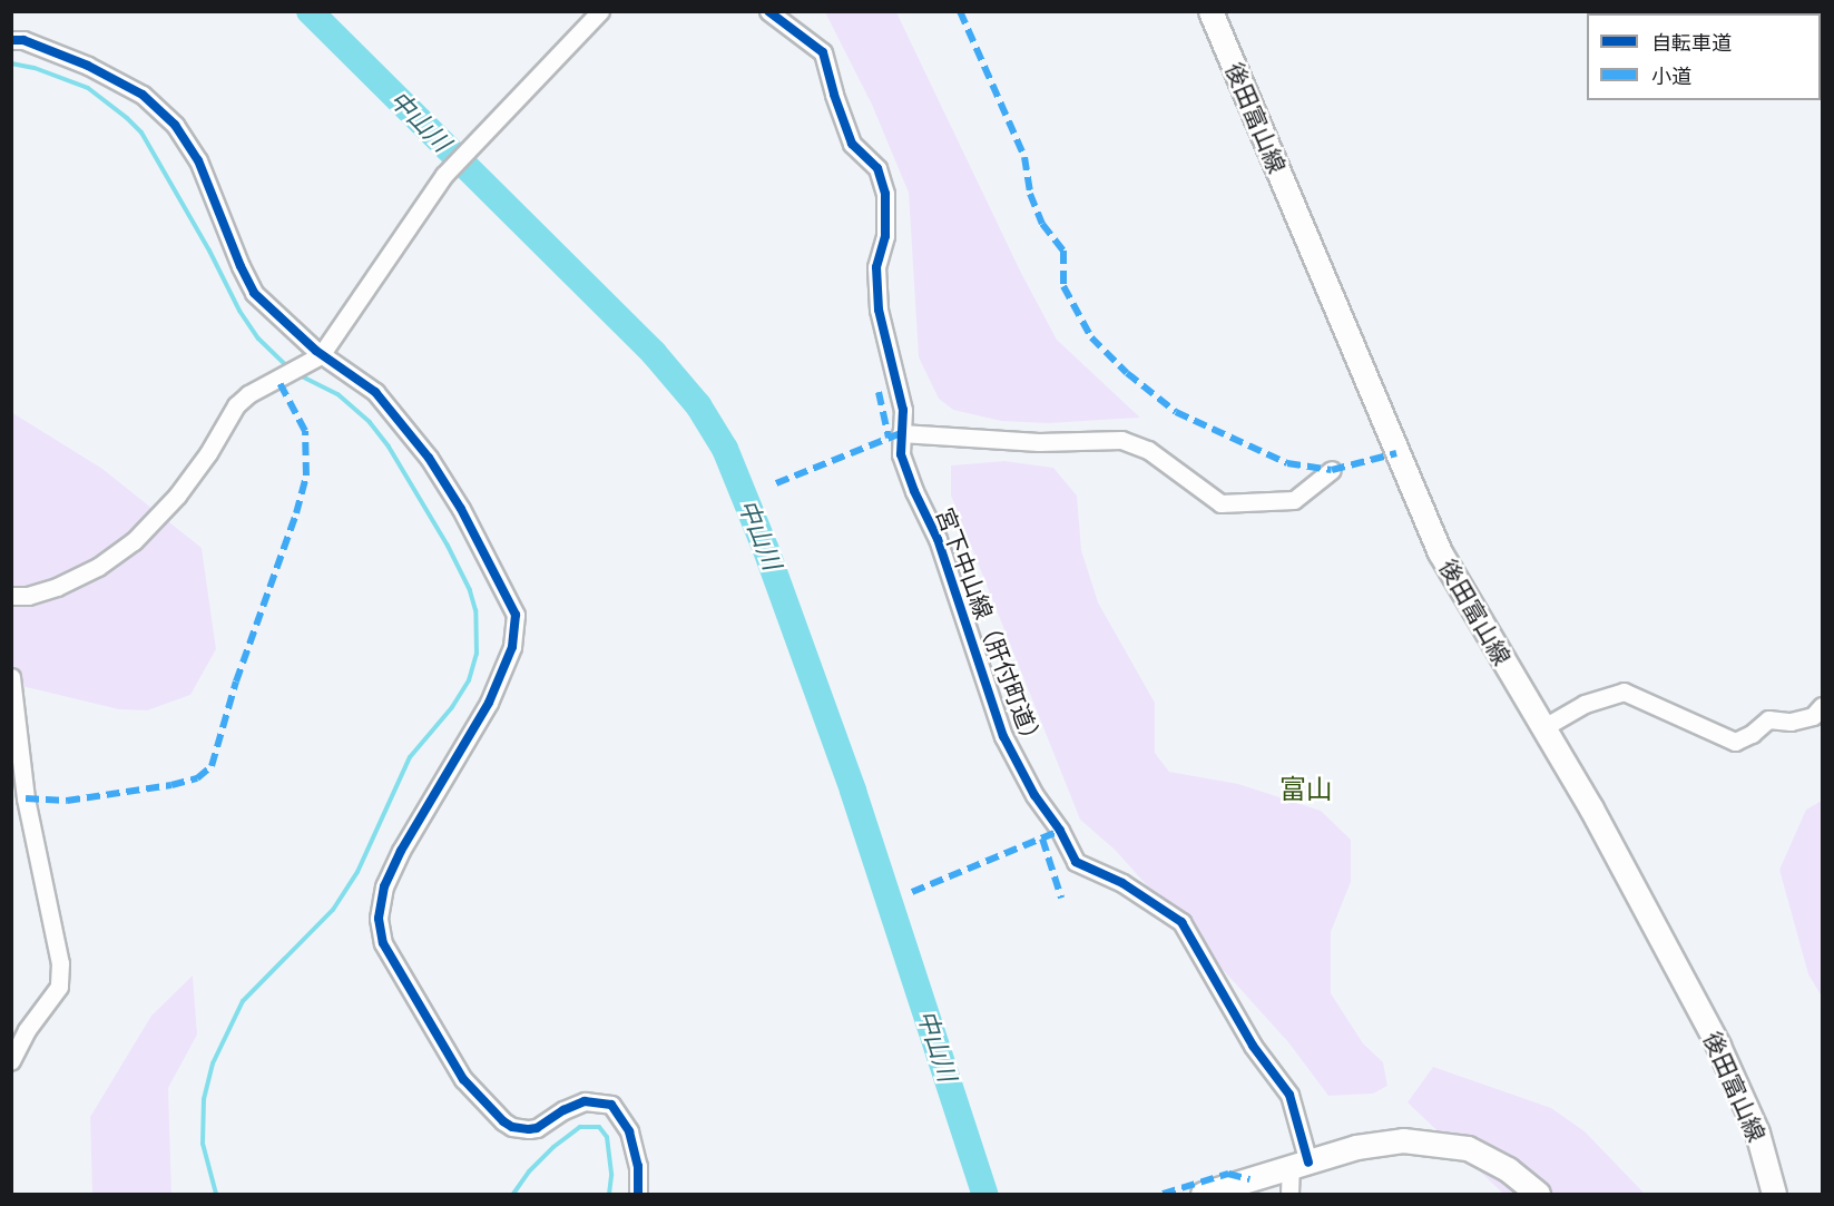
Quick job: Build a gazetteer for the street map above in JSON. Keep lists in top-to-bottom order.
{
  "streets": {
    "main road": ["後田富山線"],
    "street": ["宮下中山線（肝付町道）"]
  },
  "districts": ["富山"],
  "water": ["中山川"],
  "legend": ["自転車道", "小道"]
}
